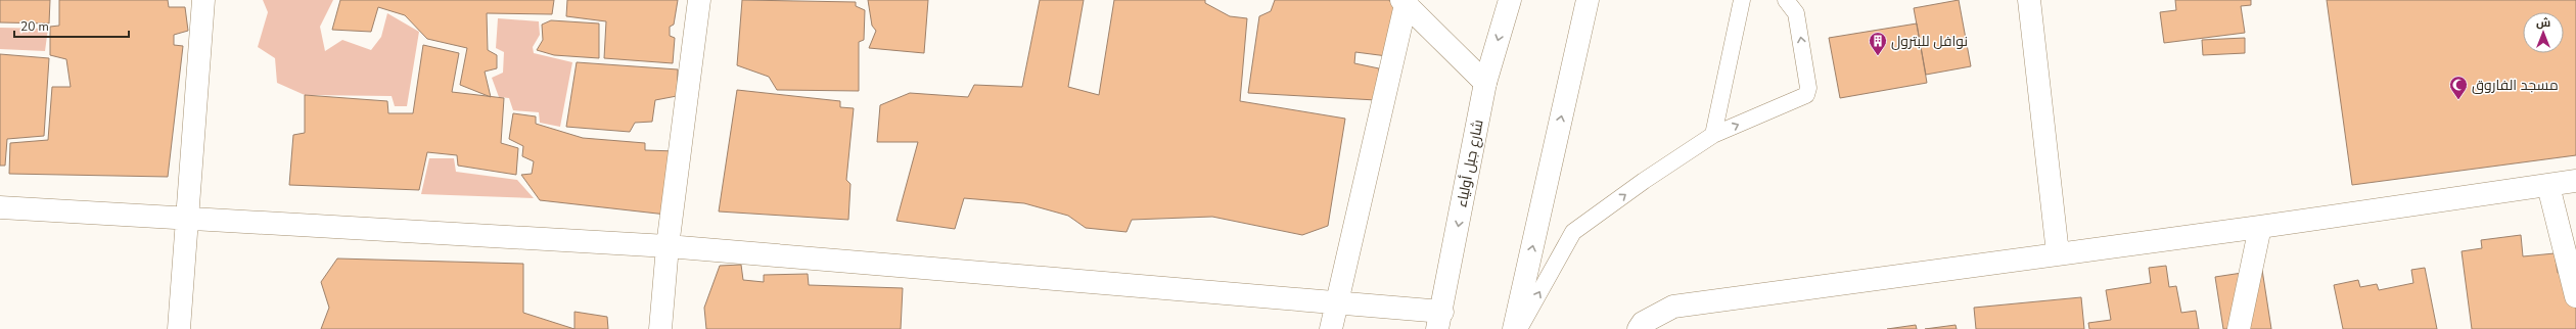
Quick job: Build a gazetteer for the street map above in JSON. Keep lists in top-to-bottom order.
{
  "streets": {
    "street": ["شارع جبل أولياء"]
  },
  "places": {
    "building": ["نوافل للبترول"],
    "mosque": ["مسجد الفاروق"]
  },
  "scale_bar": "20 m",
  "north": "top"
}
